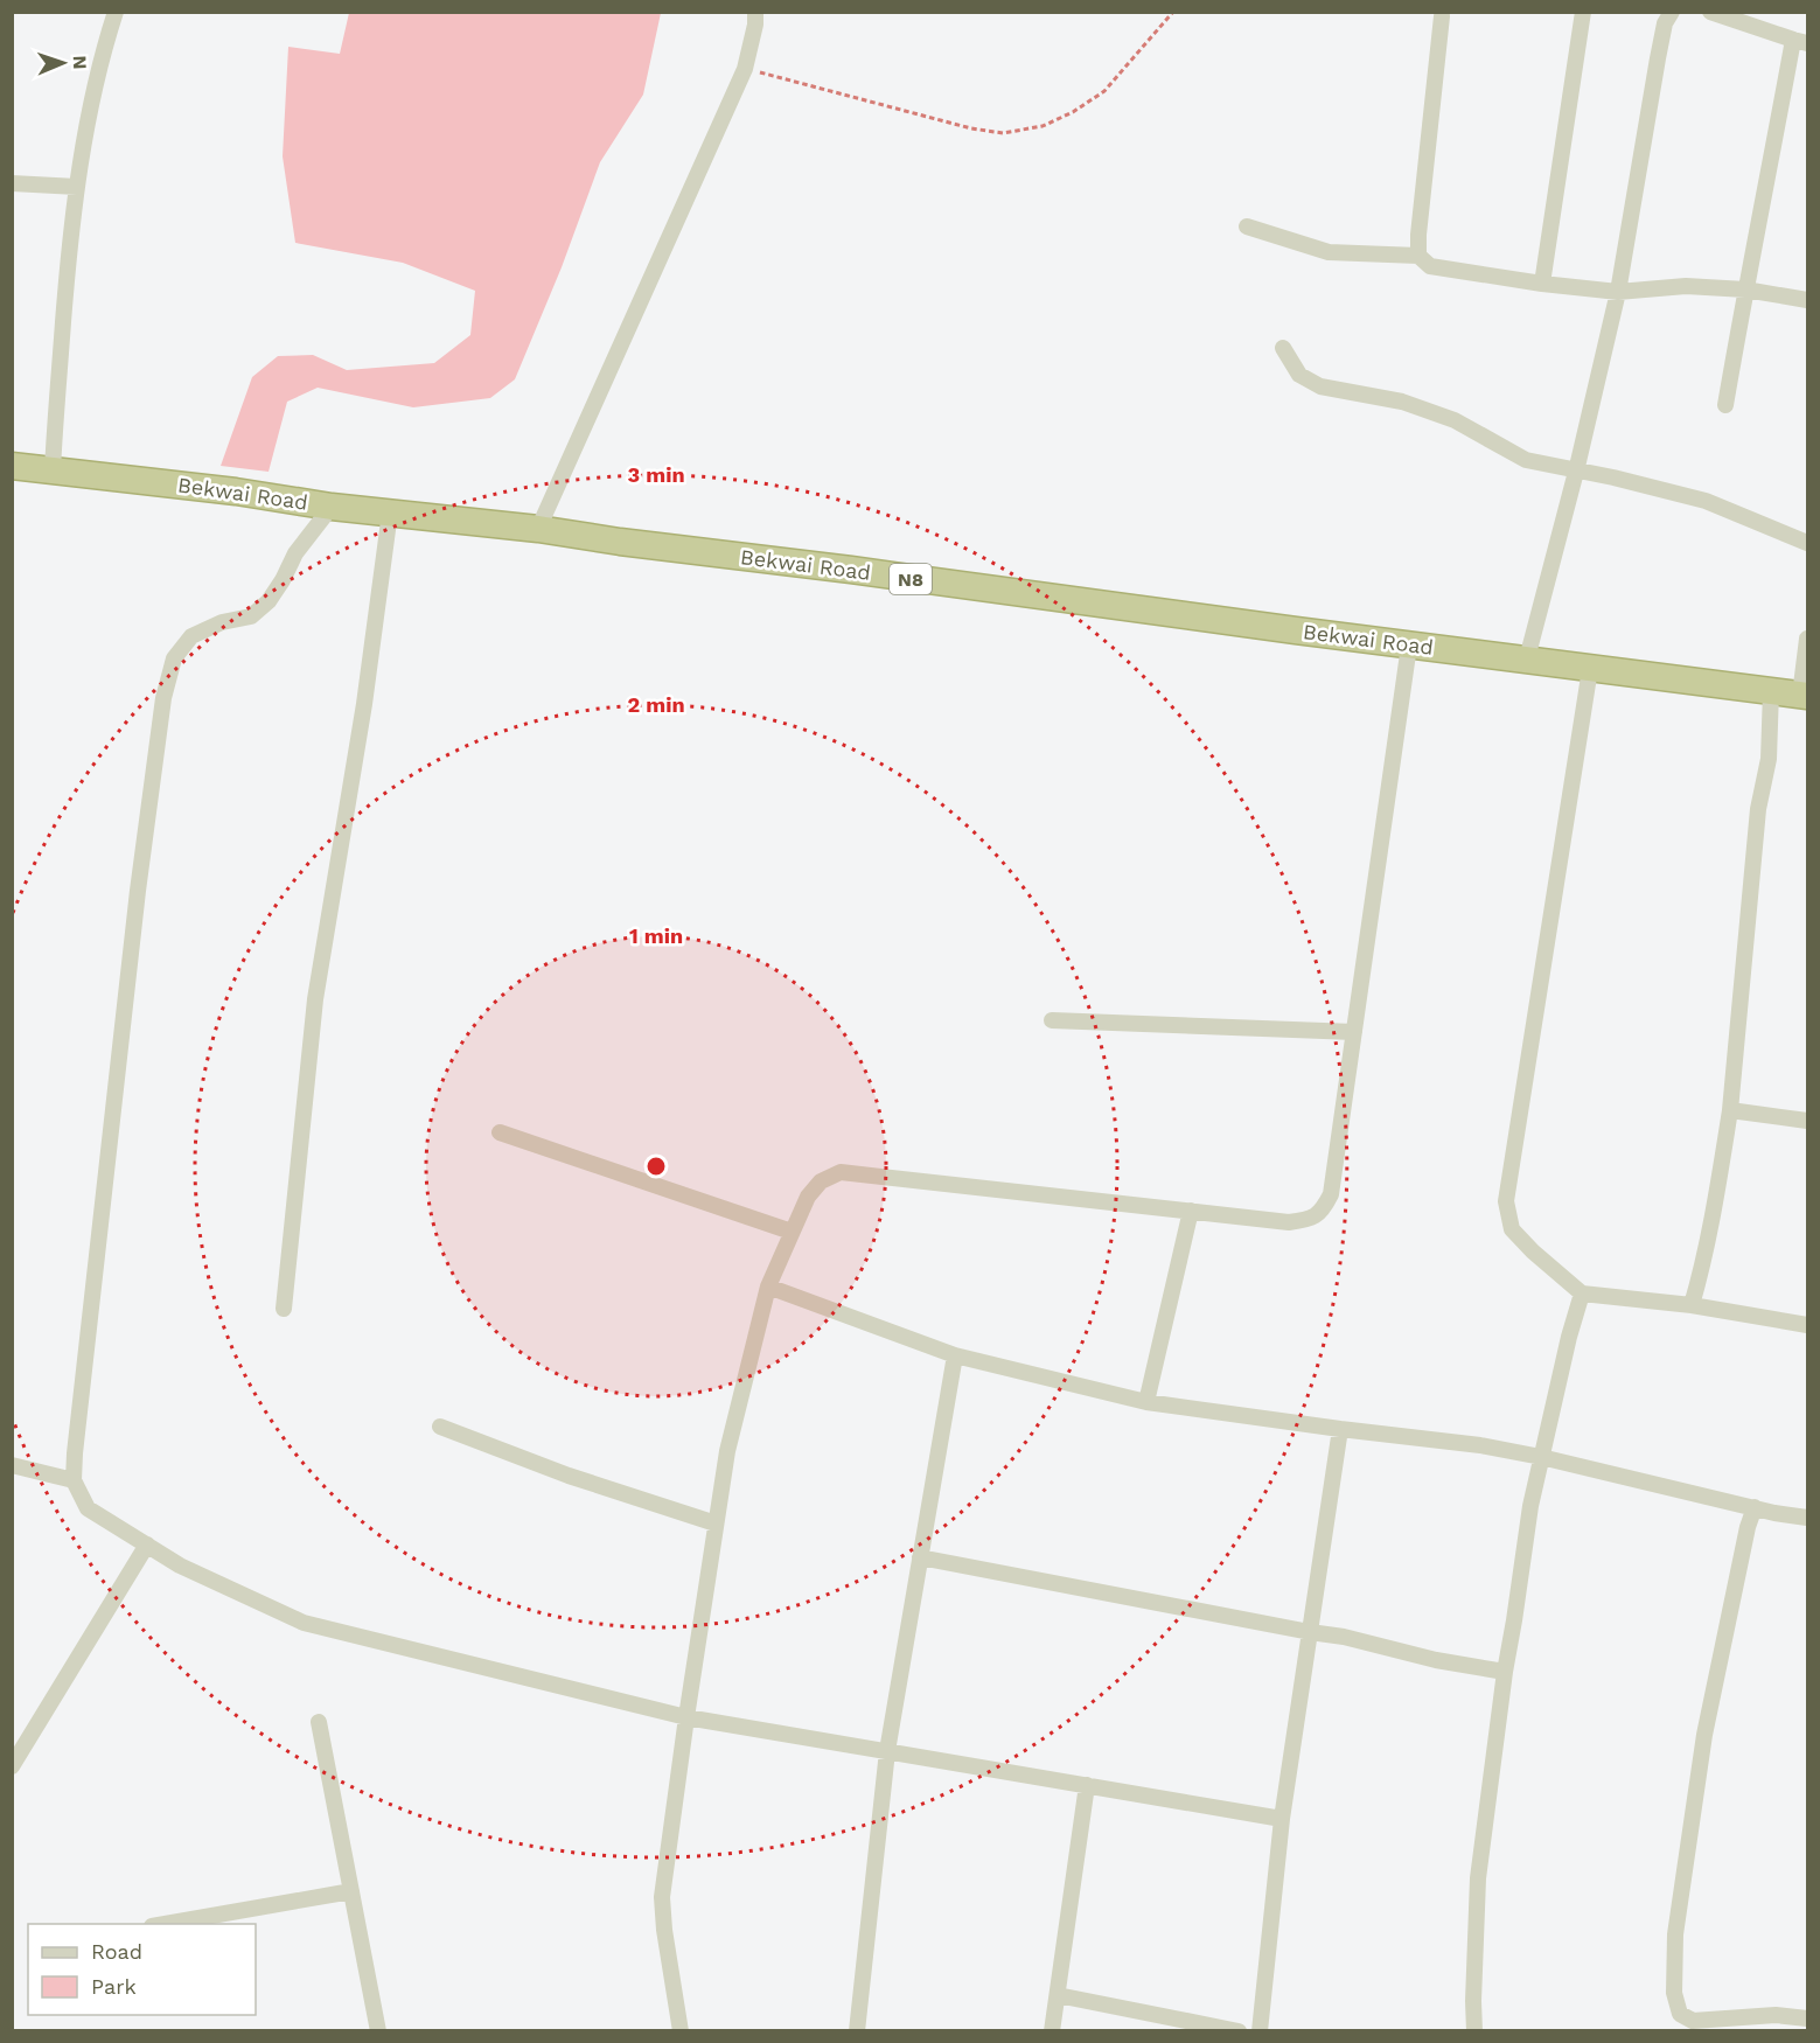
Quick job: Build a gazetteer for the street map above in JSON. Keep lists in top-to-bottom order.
{
  "streets": {
    "highway": ["Bekwai Road", "N8"]
  },
  "legend": ["Road", "Park"],
  "north": "right",
  "rings": ["3 min", "2 min", "1 min"]
}
